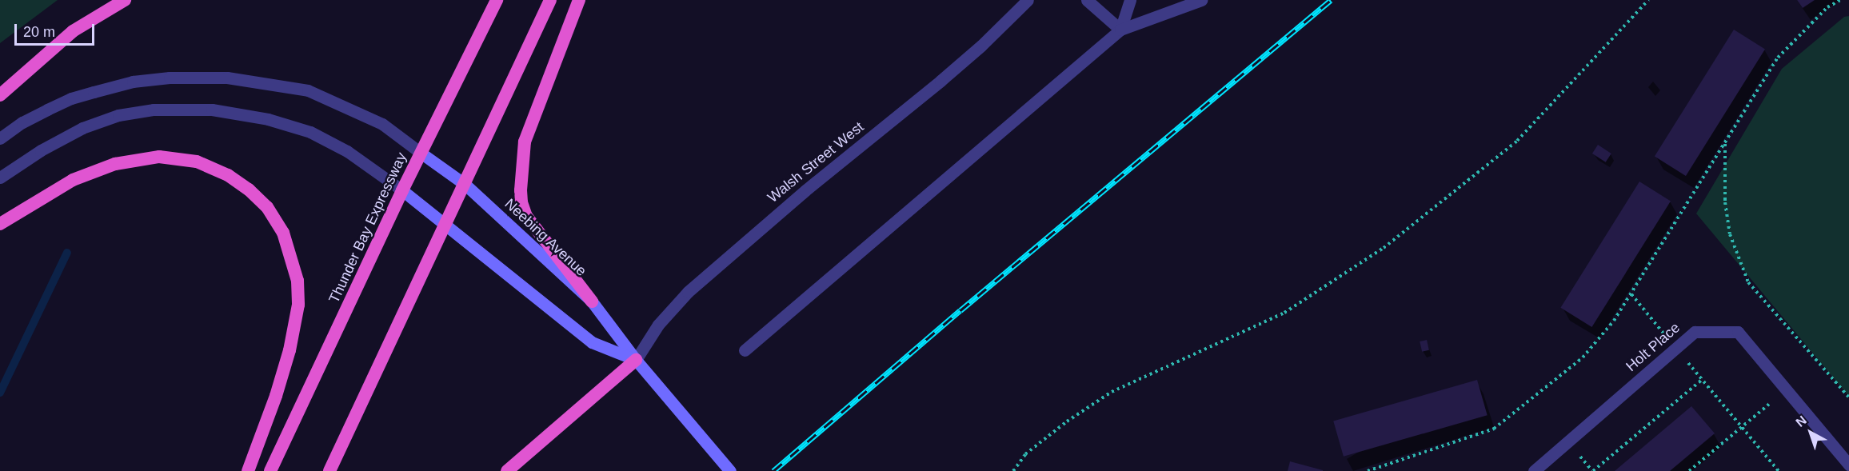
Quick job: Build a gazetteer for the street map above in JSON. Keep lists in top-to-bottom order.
{
  "streets": {
    "highway": ["Thunder Bay Expressway"],
    "main road": ["Neebing Avenue"],
    "street": ["Walsh Street West", "Holt Place"]
  },
  "crossings": [
    ["Walsh Street West", "Neebing Avenue"],
    ["Thunder Bay Expressway", "Neebing Avenue"]
  ],
  "scale_bar": "20 m",
  "north": "top left"
}
